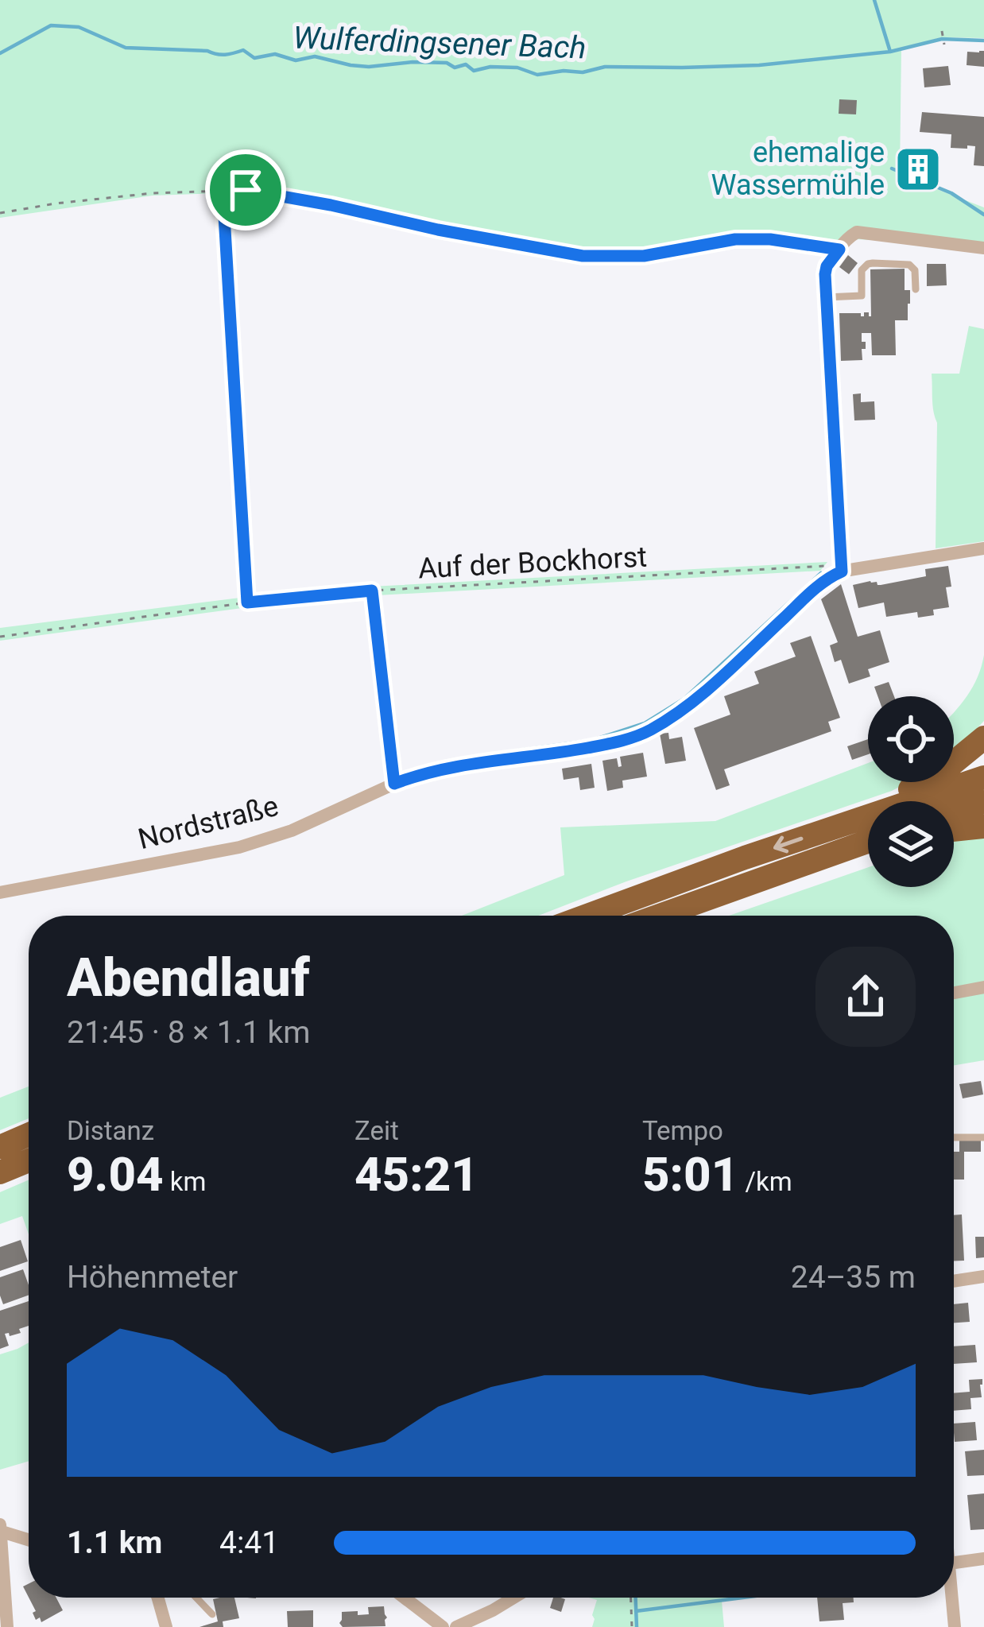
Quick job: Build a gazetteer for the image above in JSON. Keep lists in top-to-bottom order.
{
  "streets": {
    "street": ["Nordstraße"],
    "path": ["Auf der Bockhorst"]
  },
  "crossings": [
    ["Auf der Bockhorst", "Nordstraße"]
  ],
  "water": ["Wulferdingsener Bach"],
  "places": {
    "building": ["ehemalige Wassermühle"]
  },
  "page": {
    "heading": ["Abendlauf", "21:45 · 8 × 1.1 km"],
    "stats": [
      ["Distanz", "9.04 km"],
      ["Zeit", "45:21"],
      ["Tempo", "5:01 /km"]
    ],
    "chart": ["Höhenmeter", "24–35 m"],
    "list": [
      {
        "name": "1.1 km",
        "note": "4:41"
      }
    ]
  }
}
